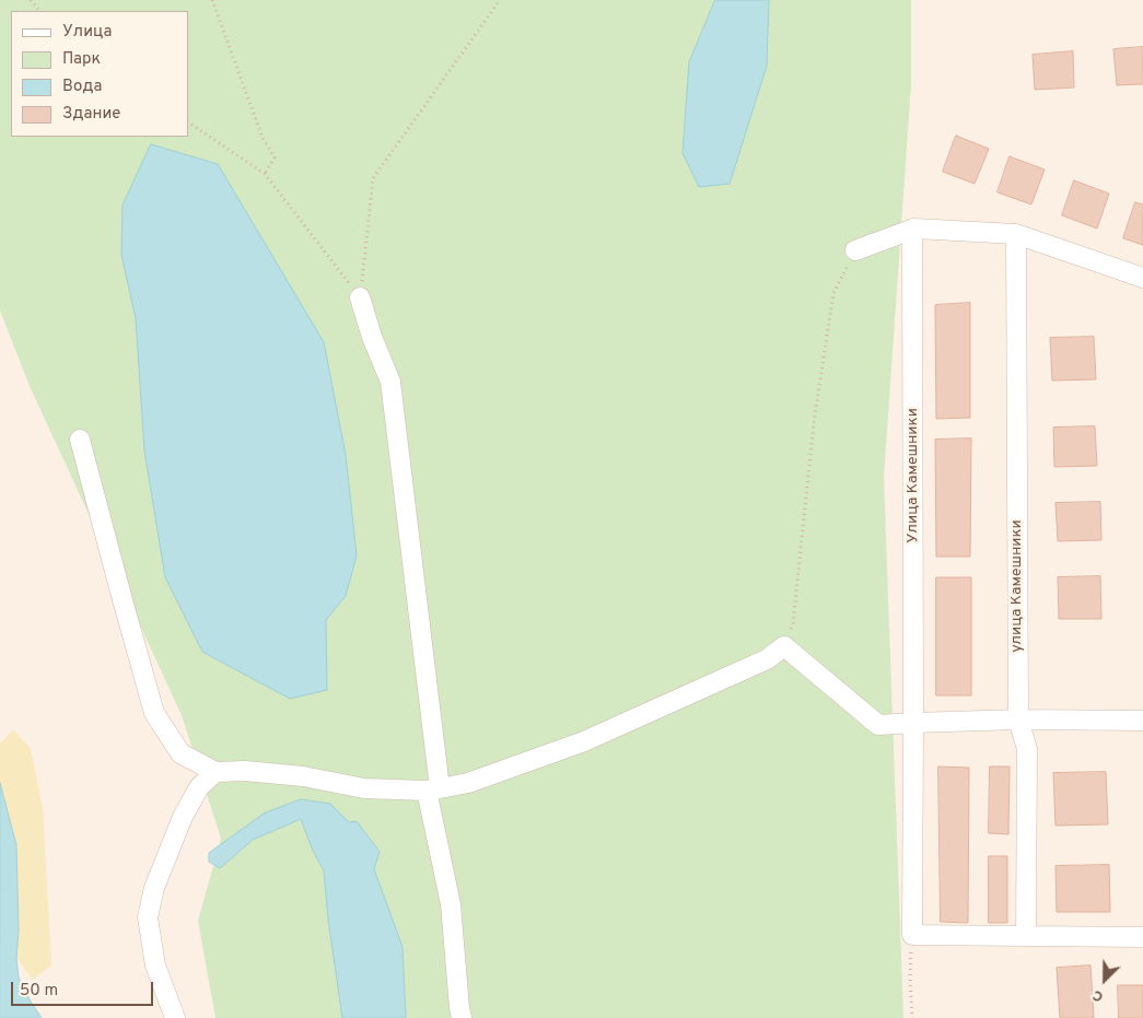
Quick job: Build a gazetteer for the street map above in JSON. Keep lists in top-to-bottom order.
{
  "streets": {
    "street": ["Улица Камешники", "улица Камешники"]
  },
  "legend": [
    "Улица",
    "Парк",
    "Вода",
    "Здание"
  ],
  "scale_bar": "50 m",
  "north": "bottom left"
}
